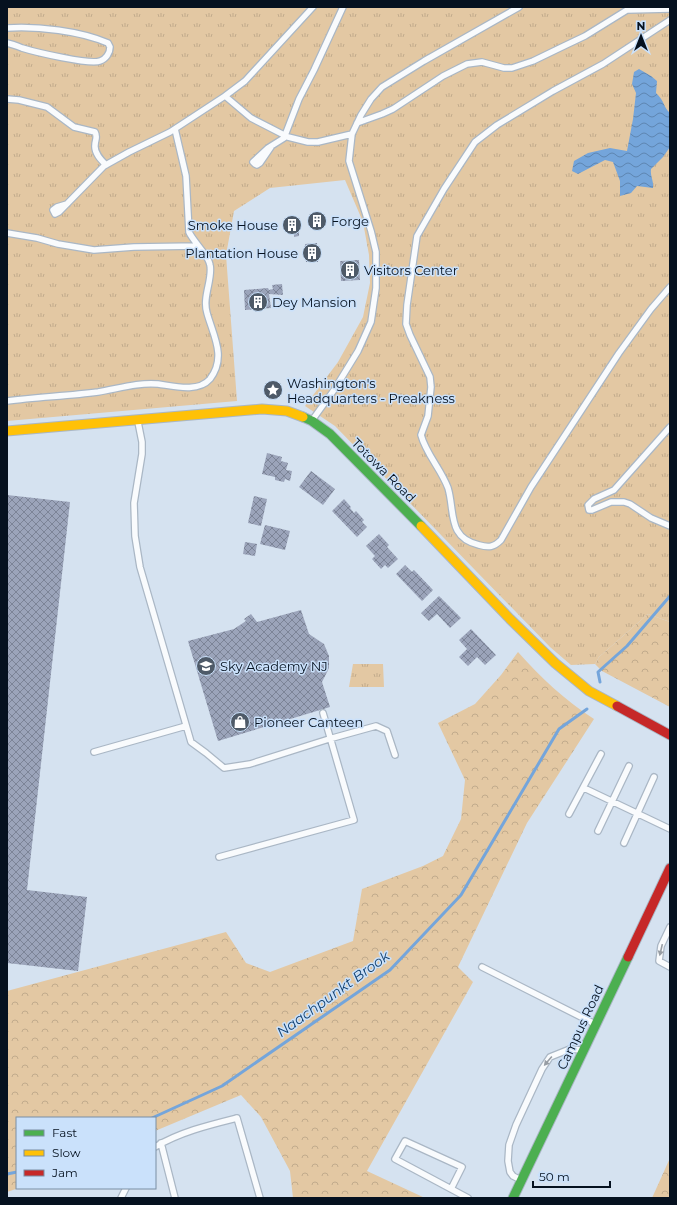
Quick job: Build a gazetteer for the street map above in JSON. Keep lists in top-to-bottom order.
{
  "streets": {
    "main road": ["Totowa Road", "Campus Road"]
  },
  "water": ["Naachpunkt Brook"],
  "places": {
    "building": [
      "Forge",
      "Smoke House",
      "Plantation House",
      "Visitors Center",
      "Dey Mansion"
    ],
    "place": ["Washington's Headquarters - Preakness"],
    "school or university": ["Sky Academy NJ"],
    "shop": ["Pioneer Canteen"]
  },
  "legend": ["Fast", "Slow", "Jam"],
  "scale_bar": "50 m",
  "north": "top"
}
